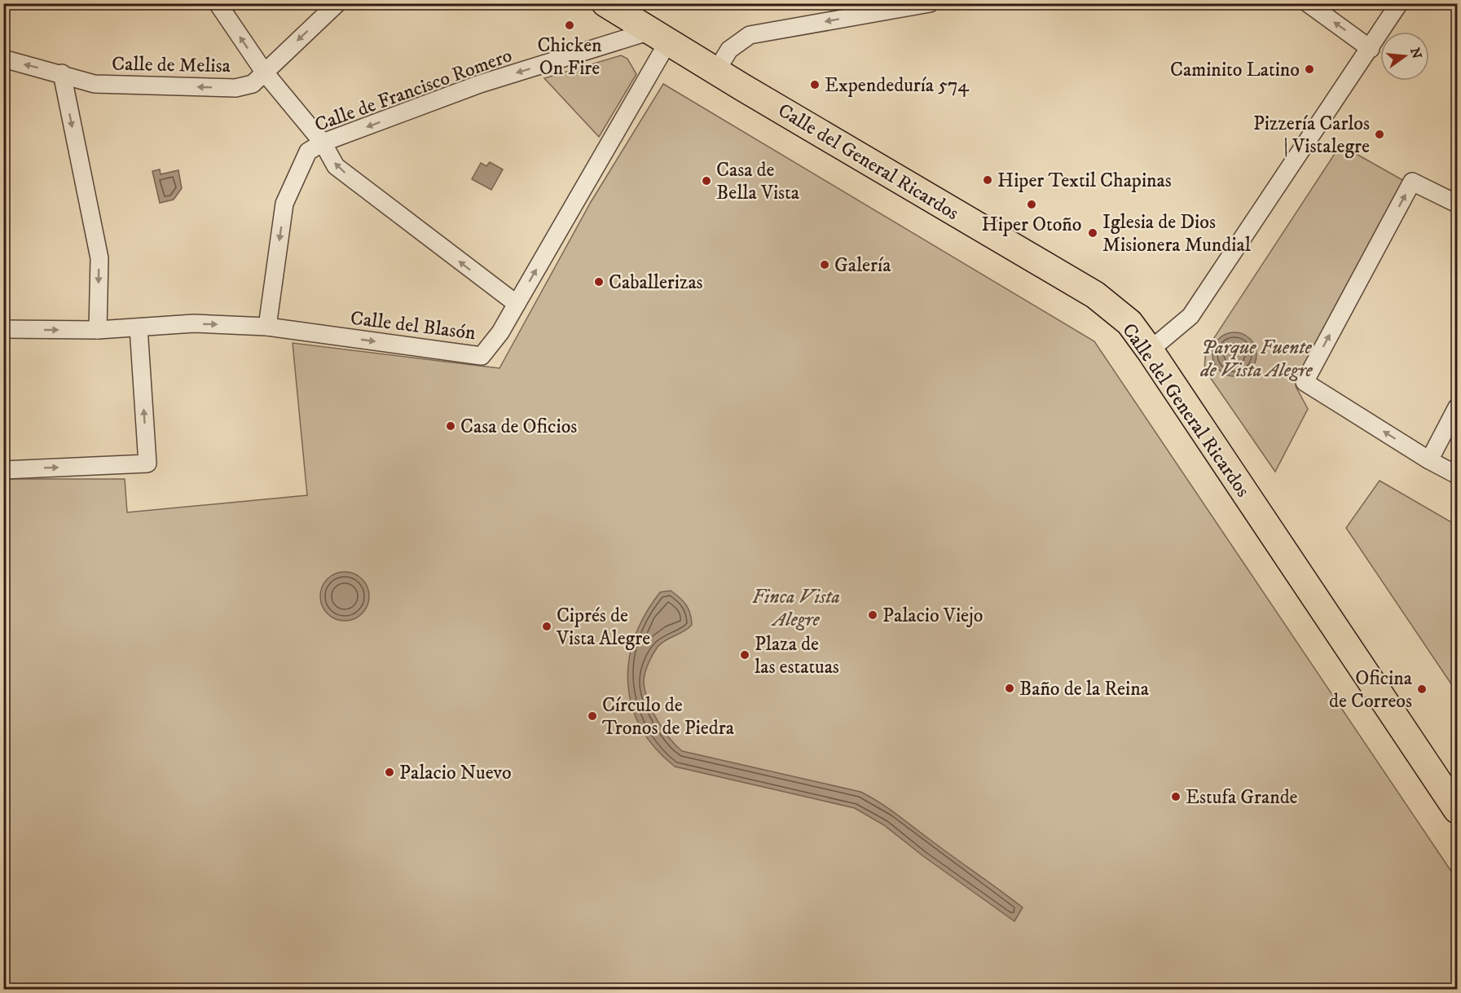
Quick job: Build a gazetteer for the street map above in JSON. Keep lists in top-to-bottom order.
{
  "streets": {
    "main road": ["Calle del General Ricardos"],
    "street": ["Calle de Melisa", "Calle de Francisco Romero", "Calle del Blasón"]
  },
  "crossings": [
    ["Calle de Francisco Romero", "Calle del General Ricardos"],
    ["Calle de Francisco Romero", "Calle del Blasón"],
    ["Calle del General Ricardos", "Calle del Blasón"]
  ],
  "one_way": ["Calle de Melisa", "Calle de Francisco Romero", "Calle del Blasón"],
  "parks": ["Parque Fuente de Vista Alegre", "Finca Vista Alegre"],
  "places": [
    "Chicken On Fire",
    "Caminito Latino",
    "Expendeduría 574",
    "Pizzería Carlos | Vistalegre",
    "Hiper Textil Chapinas",
    "Casa de Bella Vista",
    "Hiper Otoño",
    "Iglesia de Dios Misionera Mundial",
    "Galería",
    "Caballerizas",
    "Casa de Oficios",
    "Palacio Viejo",
    "Ciprés de Vista Alegre",
    "Plaza de las estatuas",
    "Baño de la Reina",
    "Oficina de Correos",
    "Círculo de Tronos de Piedra",
    "Palacio Nuevo",
    "Estufa Grande"
  ],
  "north": "right"
}
